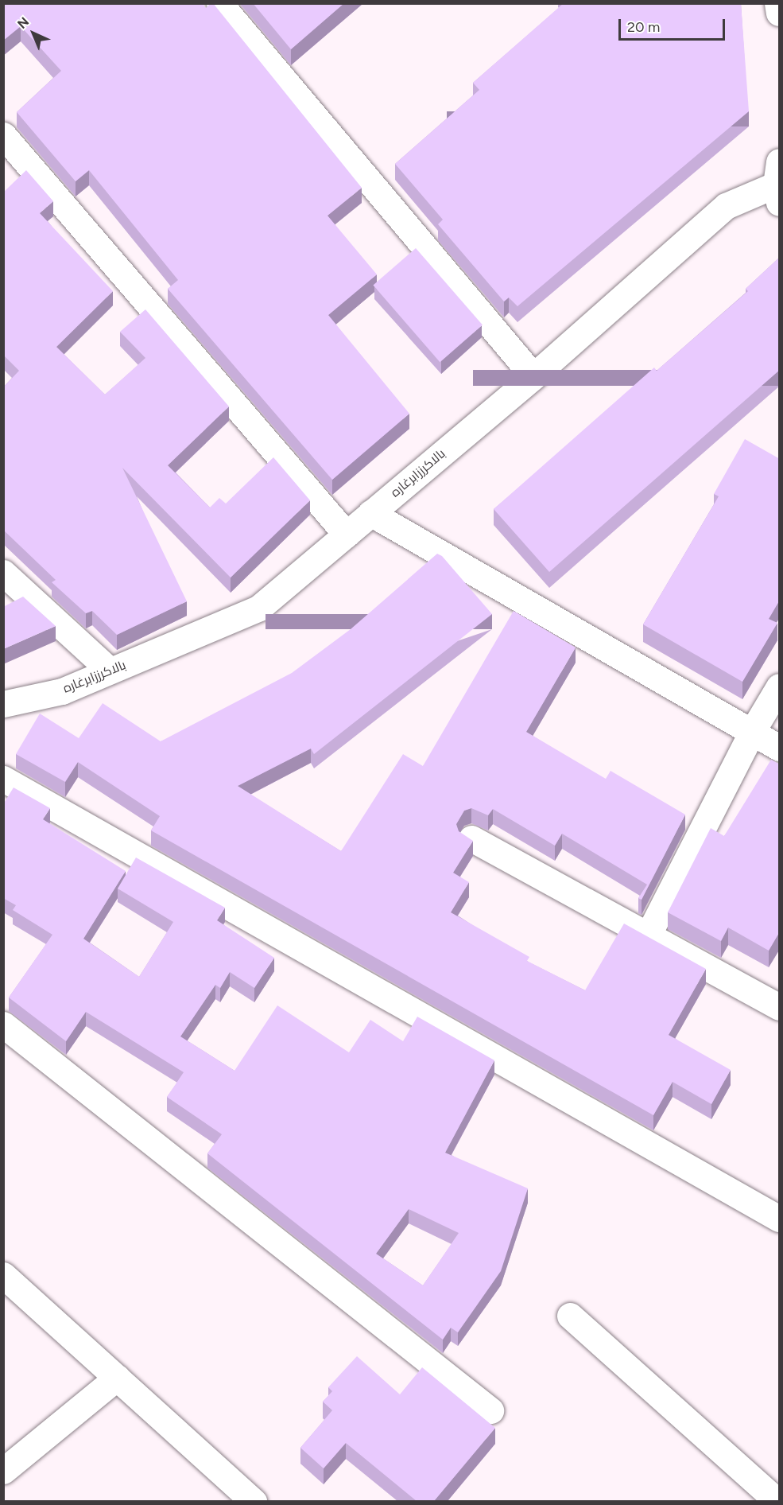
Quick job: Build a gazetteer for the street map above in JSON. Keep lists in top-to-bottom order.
{
  "streets": {
    "street": ["بالاکرززابرغاره"]
  },
  "scale_bar": "20 m",
  "north": "top left"
}
